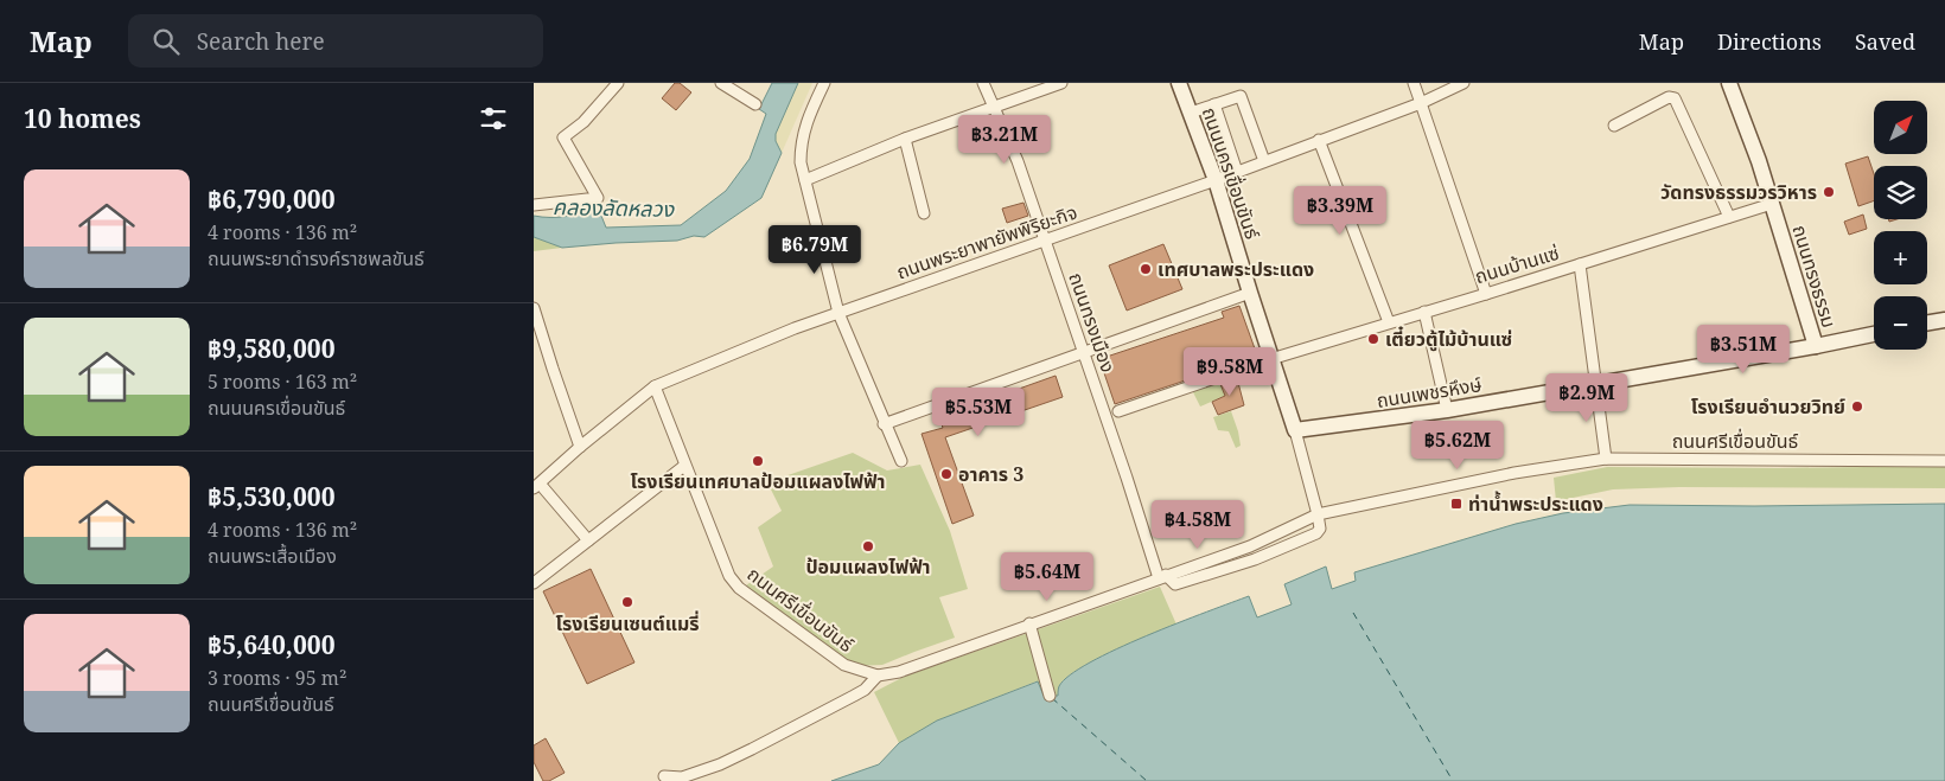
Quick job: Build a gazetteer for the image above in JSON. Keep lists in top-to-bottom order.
{
  "streets": {
    "main road": ["ถนนนครเขื่อนขันธ์", "ถนนทรงธรรม", "ถนนเพชรหึงษ์"],
    "street": [
      "ถนนพระยาพายัพพิริยะกิจ",
      "ถนนบ้านแซ่",
      "ถนนทรงเมือง",
      "ถนนศรีเขื่อนขันธ์"
    ]
  },
  "crossings": [
    ["ถนนนครเขื่อนขันธ์", "ถนนพระยาพายัพพิริยะกิจ"],
    ["ถนนนครเขื่อนขันธ์", "ถนนบ้านแซ่"],
    ["ถนนนครเขื่อนขันธ์", "ถนนเพชรหึงษ์"],
    ["ถนนนครเขื่อนขันธ์", "ถนนศรีเขื่อนขันธ์"],
    ["ถนนพระยาพายัพพิริยะกิจ", "ถนนทรงเมือง"],
    ["ถนนพระยาพายัพพิริยะกิจ", "ถนนศรีเขื่อนขันธ์"],
    ["ถนนบ้านแซ่", "ถนนทรงธรรม"],
    ["ถนนทรงธรรม", "ถนนเพชรหึงษ์"],
    ["ถนนทรงเมือง", "ถนนศรีเขื่อนขันธ์"]
  ],
  "water": ["คลองลัดหลวง"],
  "places": {
    "other": [
      "วัดทรงธรรมวรวิหาร",
      "เทศบาลพระประแดง",
      "เตี๋ยวตู้ไม้บ้านแซ่",
      "โรงเรียนอำนวยวิทย์",
      "โรงเรียนเทศบาลป้อมแผลงไฟฟ้า",
      "อาคาร 3",
      "ป้อมแผลงไฟฟ้า",
      "โรงเรียนเซนต์แมรี่"
    ],
    "transit": ["ท่าน้ำพระประแดง"]
  },
  "north": "top right",
  "page": {
    "header": "Map",
    "search": "Search here",
    "nav": ["Map", "Directions", "Saved"],
    "heading": "10 homes",
    "map_buttons": ["+", "−"],
    "price": [
      "฿3.21M",
      "฿3.39M",
      "฿6.79M",
      "฿3.51M",
      "฿9.58M",
      "฿2.9M",
      "฿5.53M",
      "฿5.62M",
      "฿4.58M",
      "฿5.64M"
    ],
    "list": [
      {
        "name": "฿6,790,000",
        "note": "4 rooms · 136 m² · ถนนพระยาดำรงค์ราชพลขันธ์"
      },
      {
        "name": "฿9,580,000",
        "note": "5 rooms · 163 m² · ถนนนครเขื่อนขันธ์"
      },
      {
        "name": "฿5,530,000",
        "note": "4 rooms · 136 m² · ถนนพระเสื้อเมือง"
      },
      {
        "name": "฿5,640,000",
        "note": "3 rooms · 95 m² · ถนนศรีเขื่อนขันธ์"
      }
    ]
  }
}
